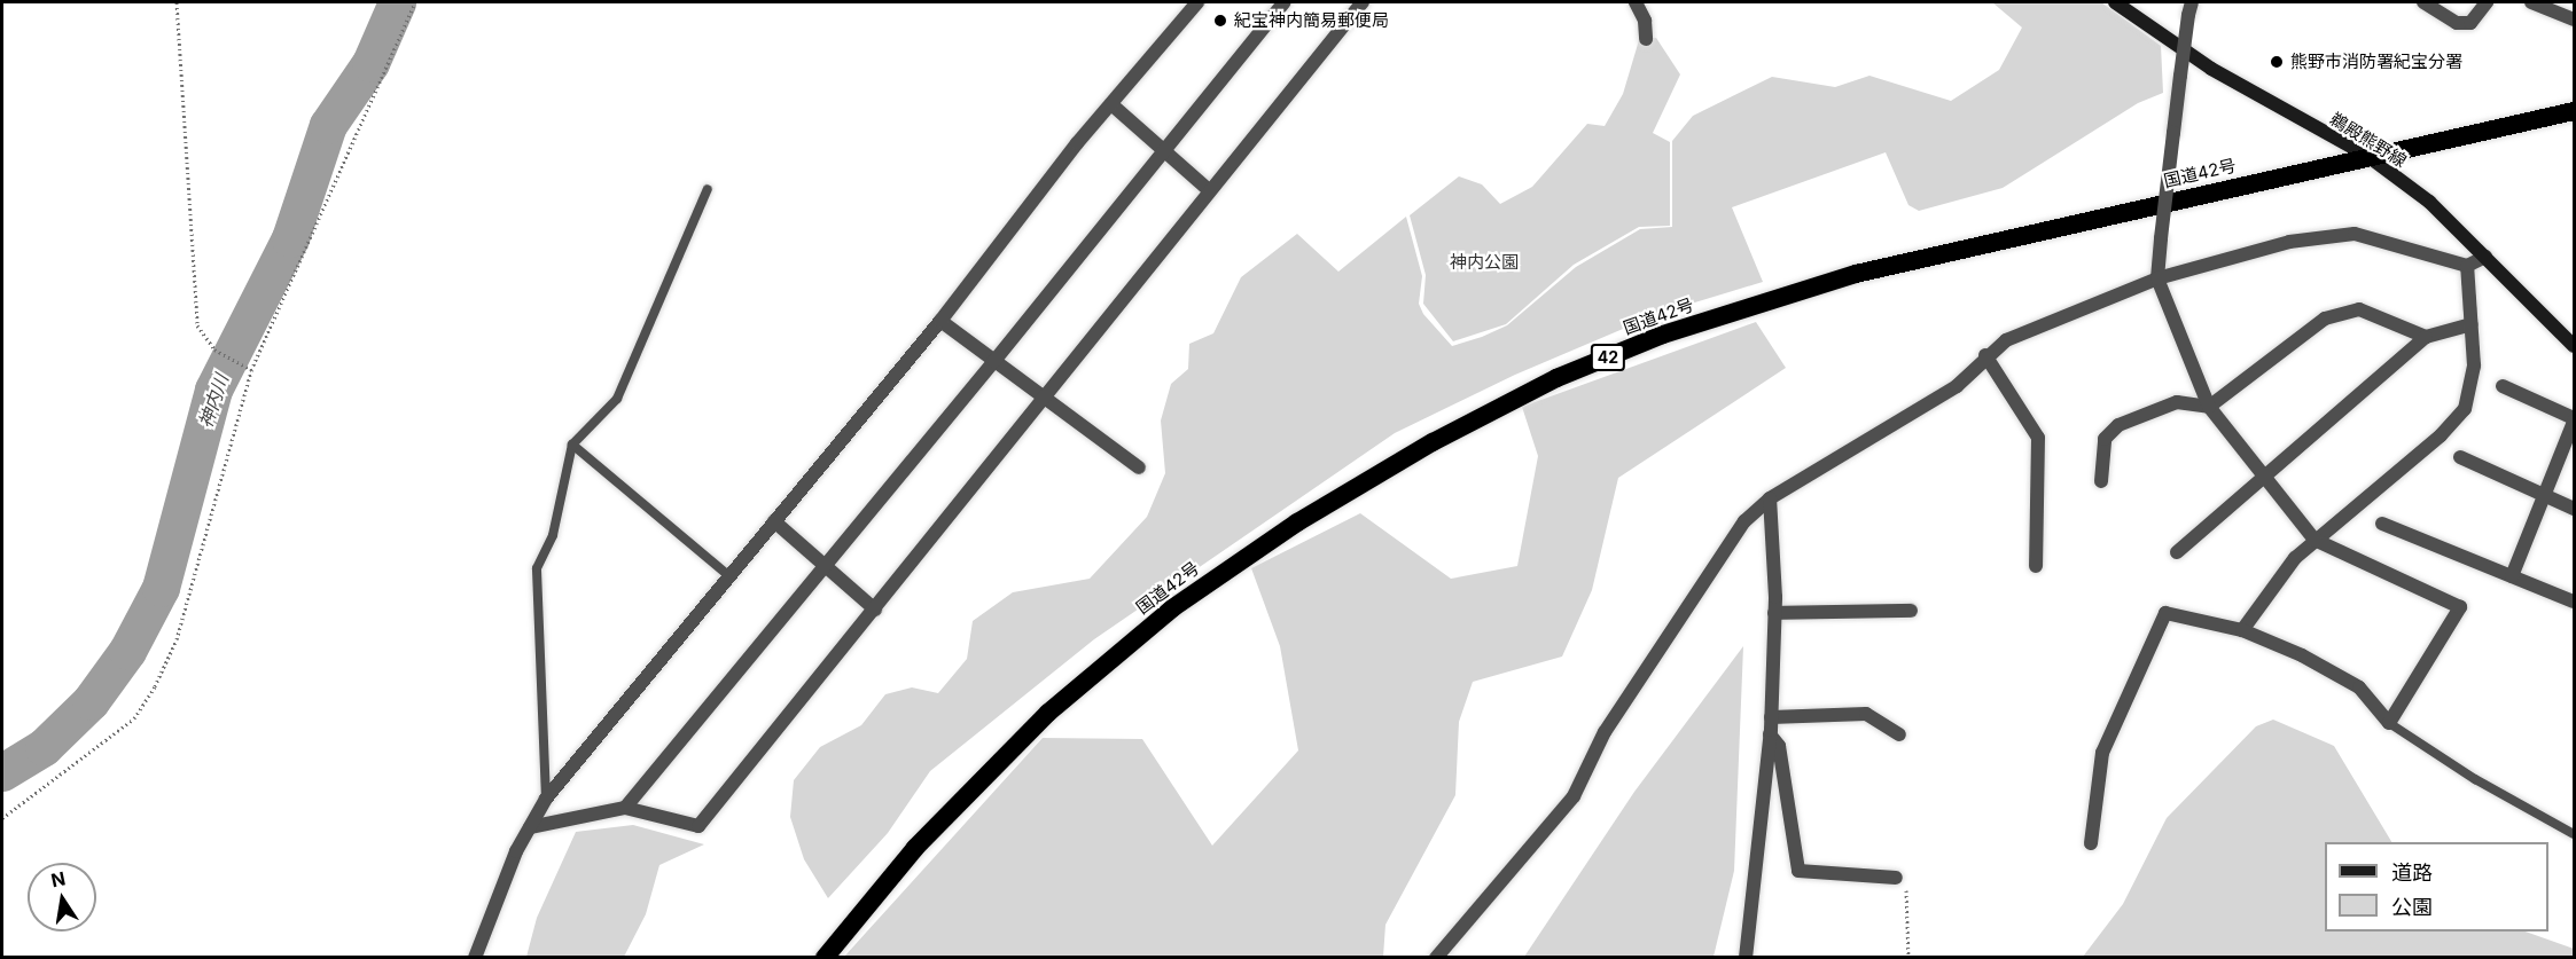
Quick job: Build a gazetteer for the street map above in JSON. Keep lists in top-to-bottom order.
{
  "streets": {
    "highway": ["国道42号", "42"],
    "main road": ["鵜殿熊野線"]
  },
  "crossings": [
    ["鵜殿熊野線", "国道42号"]
  ],
  "water": ["神内川"],
  "parks": ["神内公園"],
  "places": ["紀宝神内簡易郵便局", "熊野市消防署紀宝分署"],
  "legend": ["道路", "公園"],
  "north": "top"
}
